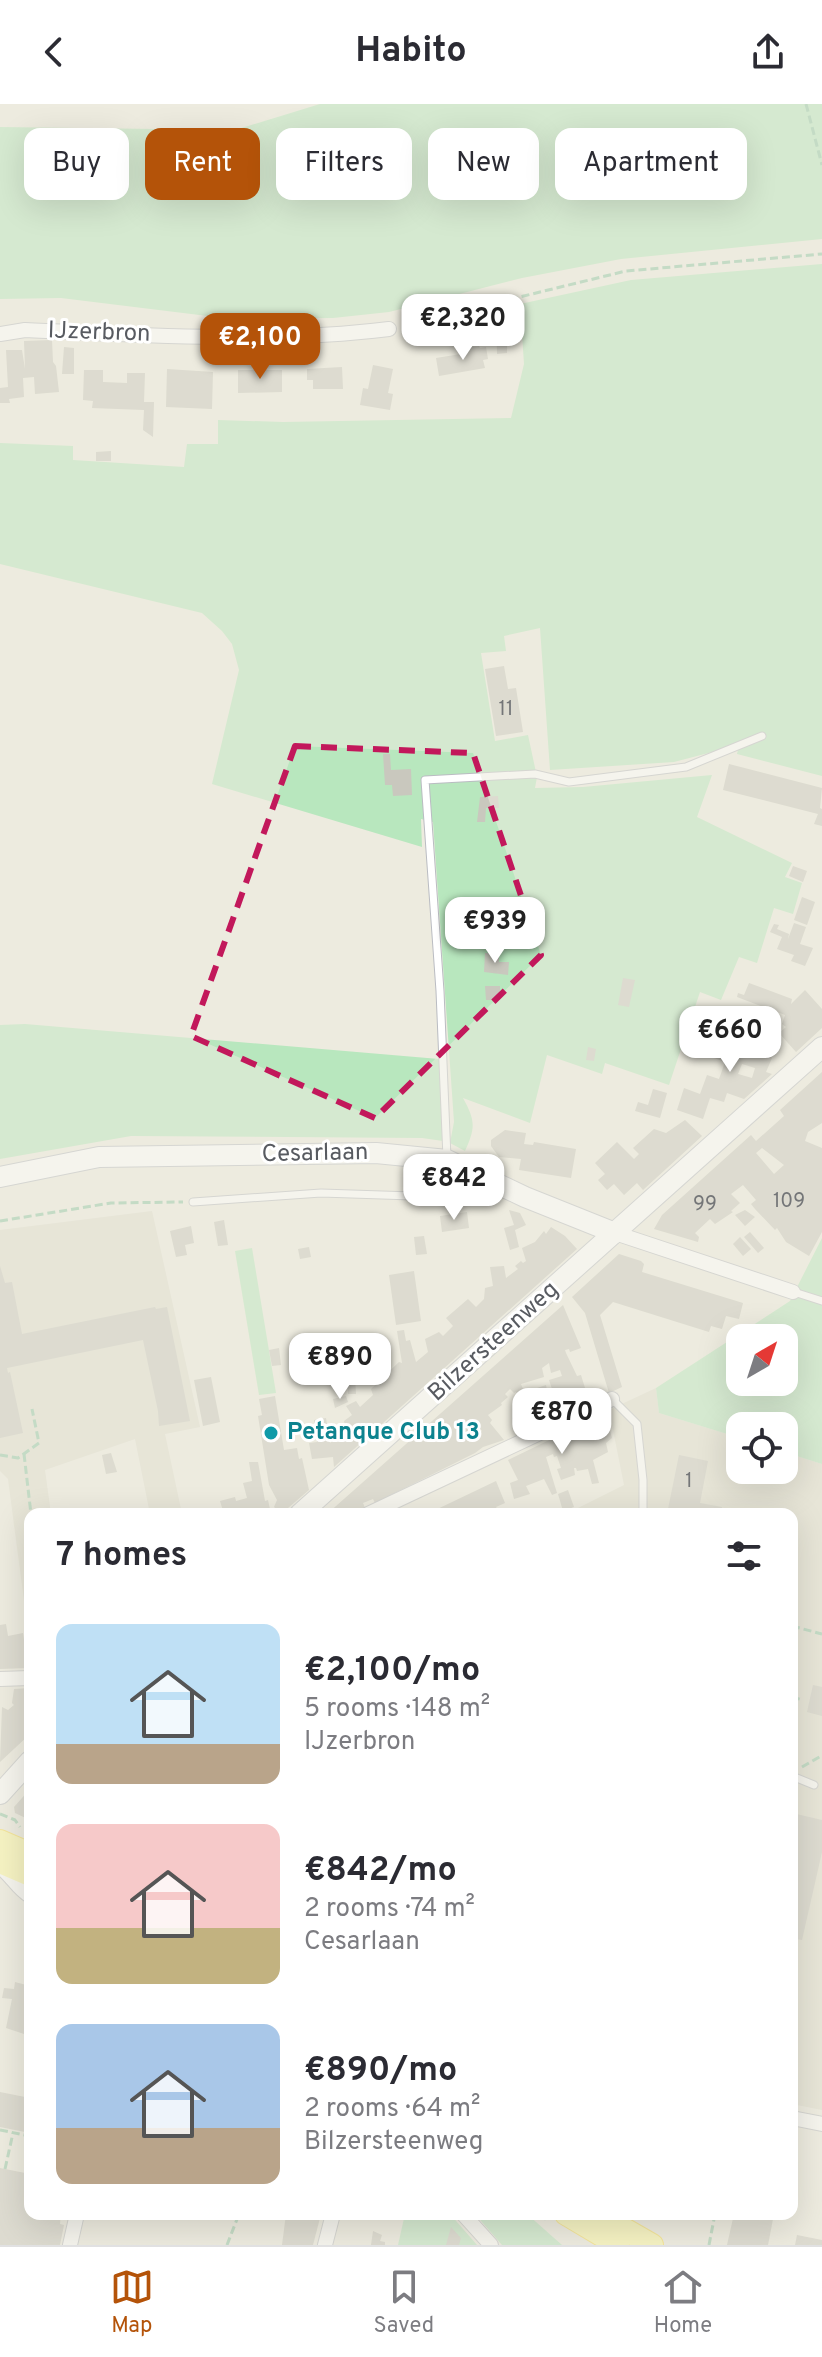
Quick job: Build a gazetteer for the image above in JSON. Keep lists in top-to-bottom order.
{
  "streets": {
    "main road": ["Cesarlaan", "Bilzersteenweg"],
    "street": ["IJzerbron"]
  },
  "crossings": [
    ["Cesarlaan", "Bilzersteenweg"]
  ],
  "places": ["Petanque Club 13"],
  "house_numbers": [
    "11",
    "109",
    "99",
    "1"
  ],
  "north": "top right",
  "page": {
    "header": "Habito",
    "chip": [
      "Buy",
      "Rent",
      "Filters",
      "New",
      "Apartment"
    ],
    "price": [
      "€2,320",
      "€2,100",
      "€939",
      "€660",
      "€842",
      "€890",
      "€870"
    ],
    "heading": "7 homes",
    "list": [
      {
        "name": "€2,100/mo",
        "note": "5 rooms · 148 m² · IJzerbron"
      },
      {
        "name": "€842/mo",
        "note": "2 rooms · 74 m² · Cesarlaan"
      },
      {
        "name": "€890/mo",
        "note": "2 rooms · 64 m² · Bilzersteenweg"
      }
    ],
    "tabs": ["Map", "Saved", "Home"]
  }
}
